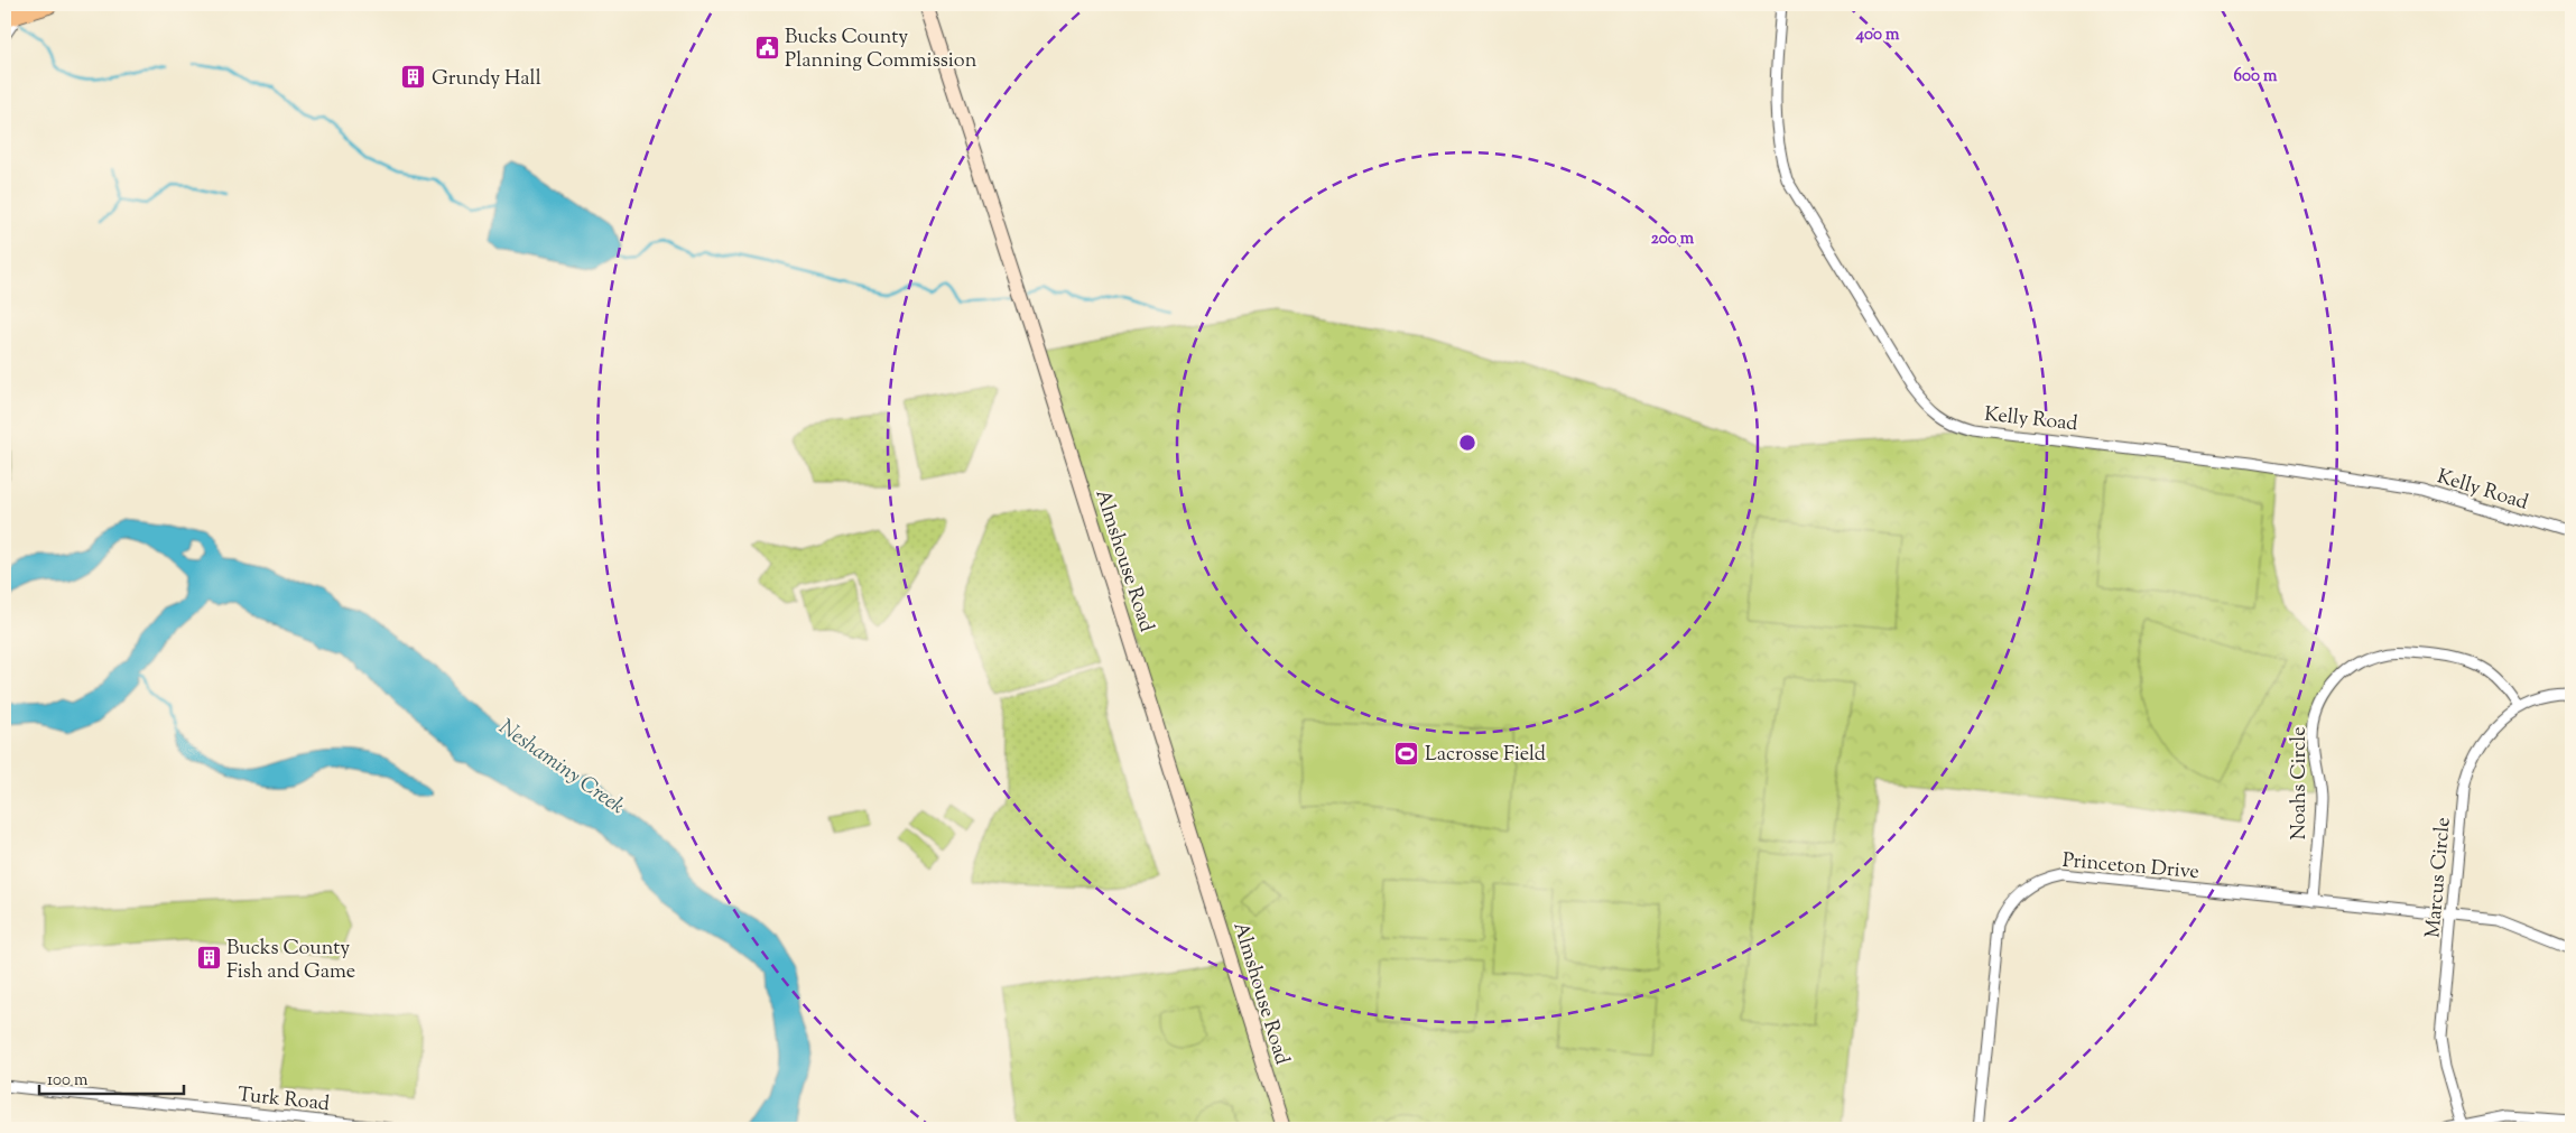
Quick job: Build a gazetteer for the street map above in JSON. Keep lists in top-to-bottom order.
{
  "streets": {
    "street": [
      "Kelly Road",
      "Almshouse Road",
      "Noahs Circle",
      "Princeton Drive",
      "Marcus Circle",
      "Turk Road"
    ]
  },
  "crossings": [
    ["Noahs Circle", "Princeton Drive"],
    ["Noahs Circle", "Marcus Circle"],
    ["Princeton Drive", "Marcus Circle"]
  ],
  "water": ["Neshaminy Creek"],
  "places": {
    "public building": ["Bucks County Planning Commission"],
    "building": ["Grundy Hall", "Bucks County Fish and Game"],
    "sports": ["Lacrosse Field"]
  },
  "scale_bar": "100 m",
  "rings": ["400 m", "600 m", "200 m"]
}
